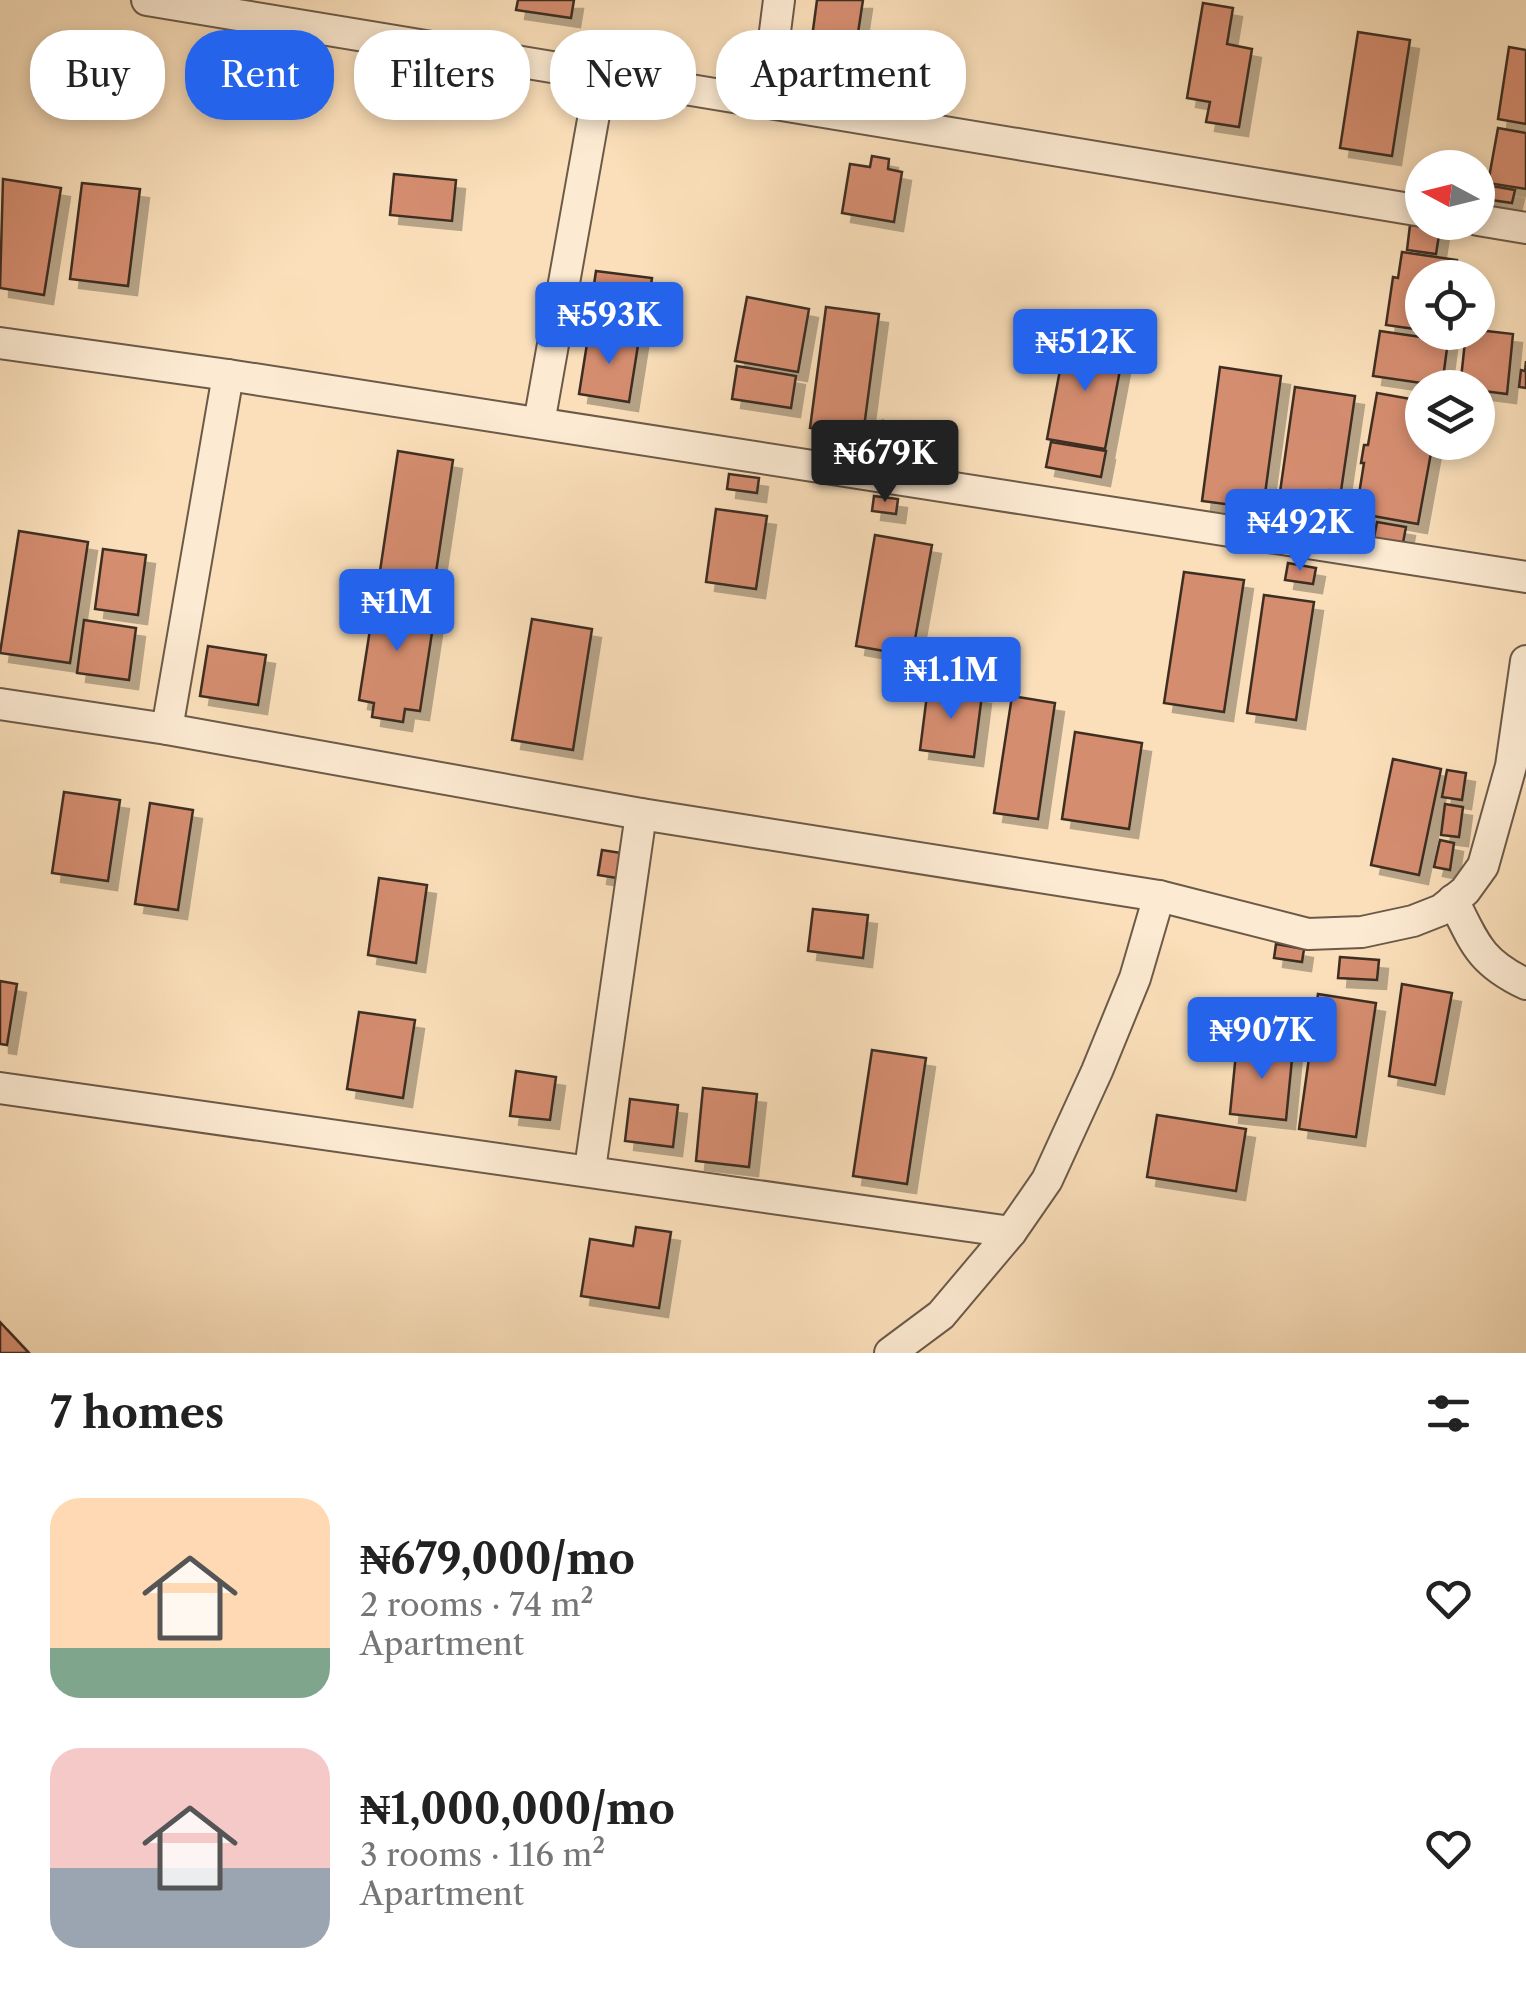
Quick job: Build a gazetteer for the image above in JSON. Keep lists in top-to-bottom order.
{
  "north": "left",
  "page": {
    "chip": [
      "Buy",
      "Rent",
      "Filters",
      "New",
      "Apartment"
    ],
    "price": [
      "₦593K",
      "₦512K",
      "₦679K",
      "₦492K",
      "₦1M",
      "₦1.1M",
      "₦907K"
    ],
    "heading": "7 homes",
    "list": [
      {
        "name": "₦679,000/mo",
        "note": "2 rooms · 74 m² · Apartment"
      },
      {
        "name": "₦1,000,000/mo",
        "note": "3 rooms · 116 m² · Apartment"
      }
    ]
  }
}
